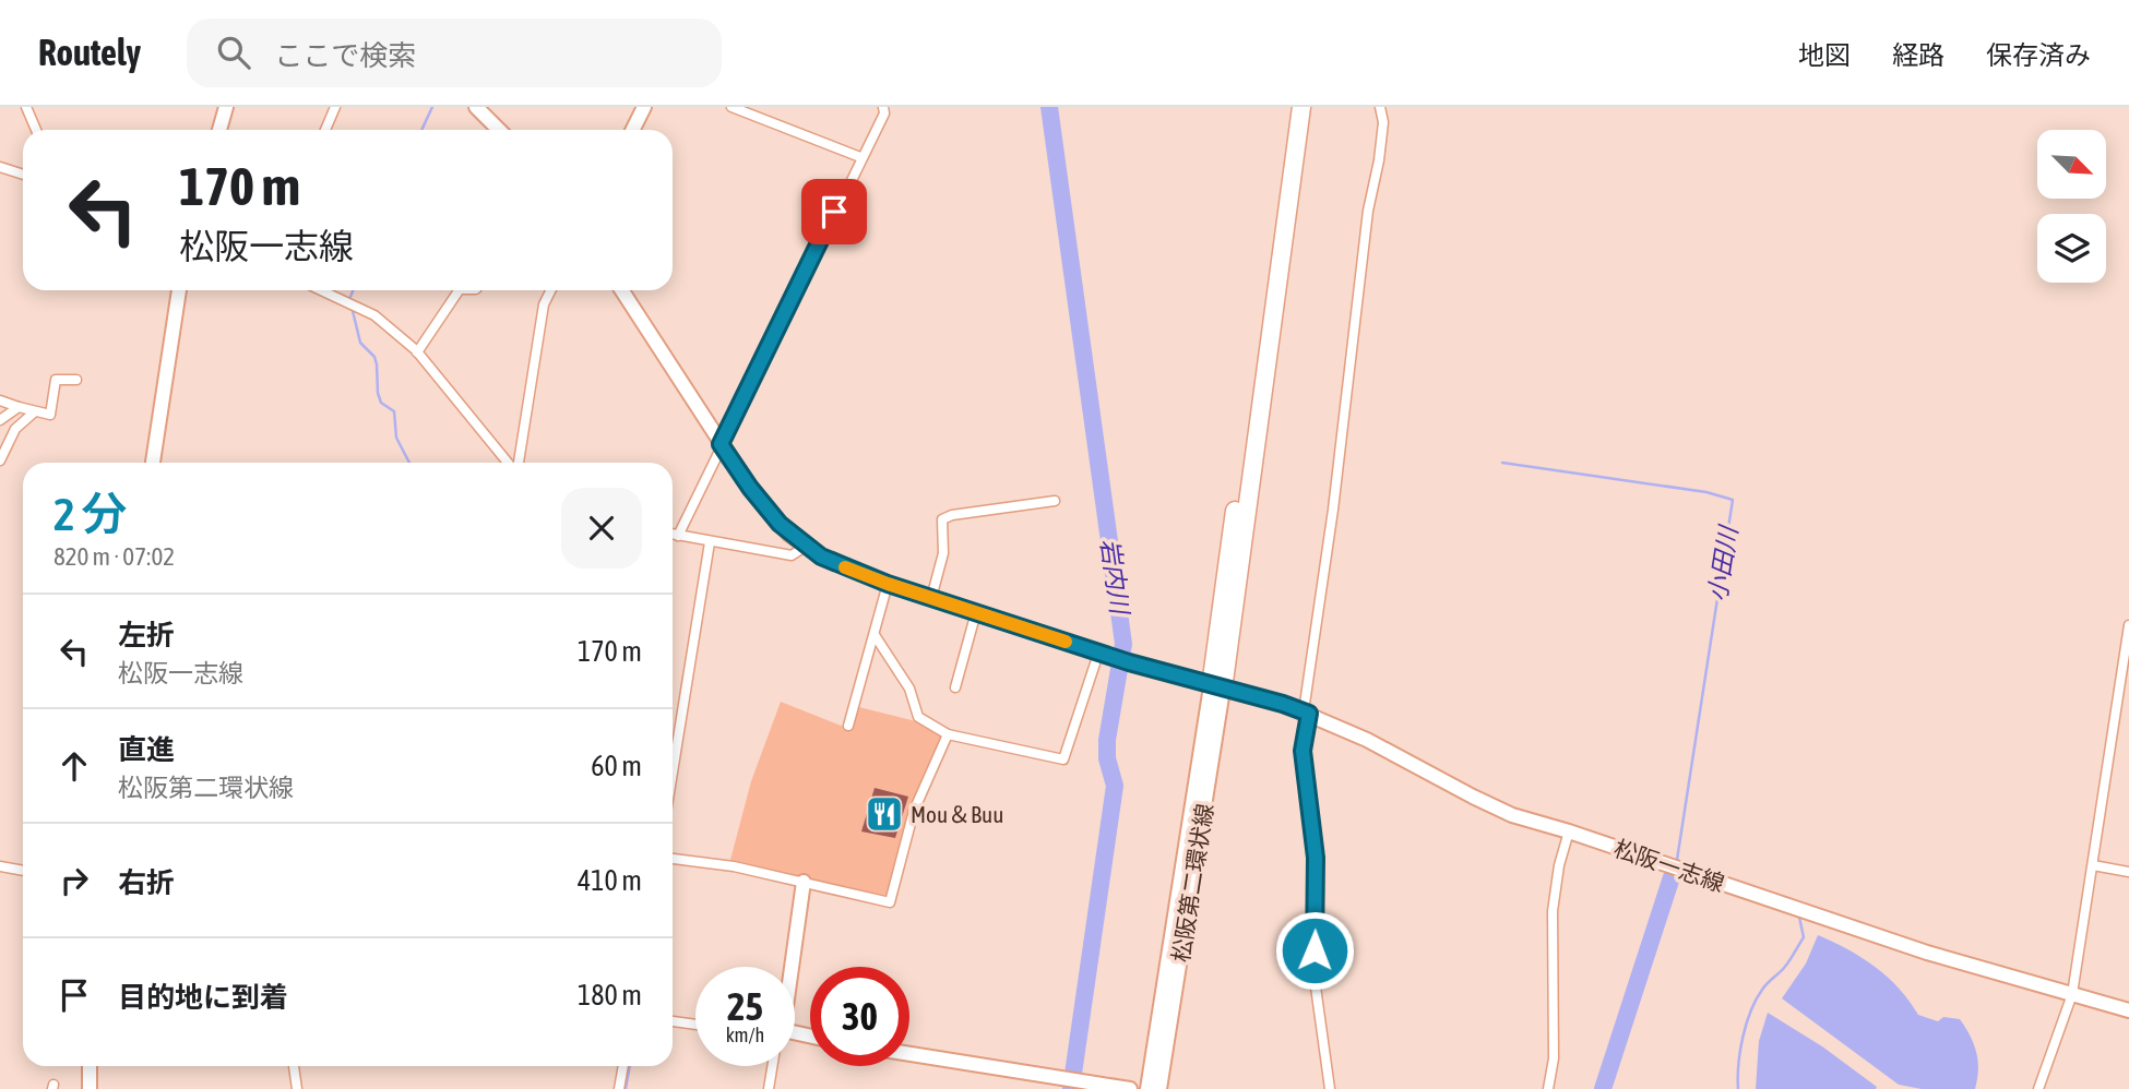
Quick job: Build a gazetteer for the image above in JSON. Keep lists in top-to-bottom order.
{
  "streets": {
    "main road": ["松阪一志線", "松阪第二環状線"]
  },
  "crossings": [
    ["松阪一志線", "松阪第二環状線"]
  ],
  "water": ["小田川", "岩内川"],
  "places": {
    "restaurant": ["Mou＆Buu"]
  },
  "north": "bottom right",
  "page": {
    "header": "Routely",
    "search": "ここで検索",
    "nav": ["地図", "経路", "保存済み"],
    "turn": ["170 m", "松阪一志線"],
    "heading": ["2 分", "820 m · 07:02"],
    "list": [
      {
        "name": "左折",
        "note": "松阪一志線",
        "value": "170 m"
      },
      {
        "name": "直進",
        "note": "松阪第二環状線",
        "value": "60 m"
      },
      {
        "name": "右折",
        "value": "410 m"
      },
      {
        "name": "目的地に到着",
        "value": "180 m"
      }
    ],
    "speed": "25 km/h",
    "limit": "30"
  }
}
